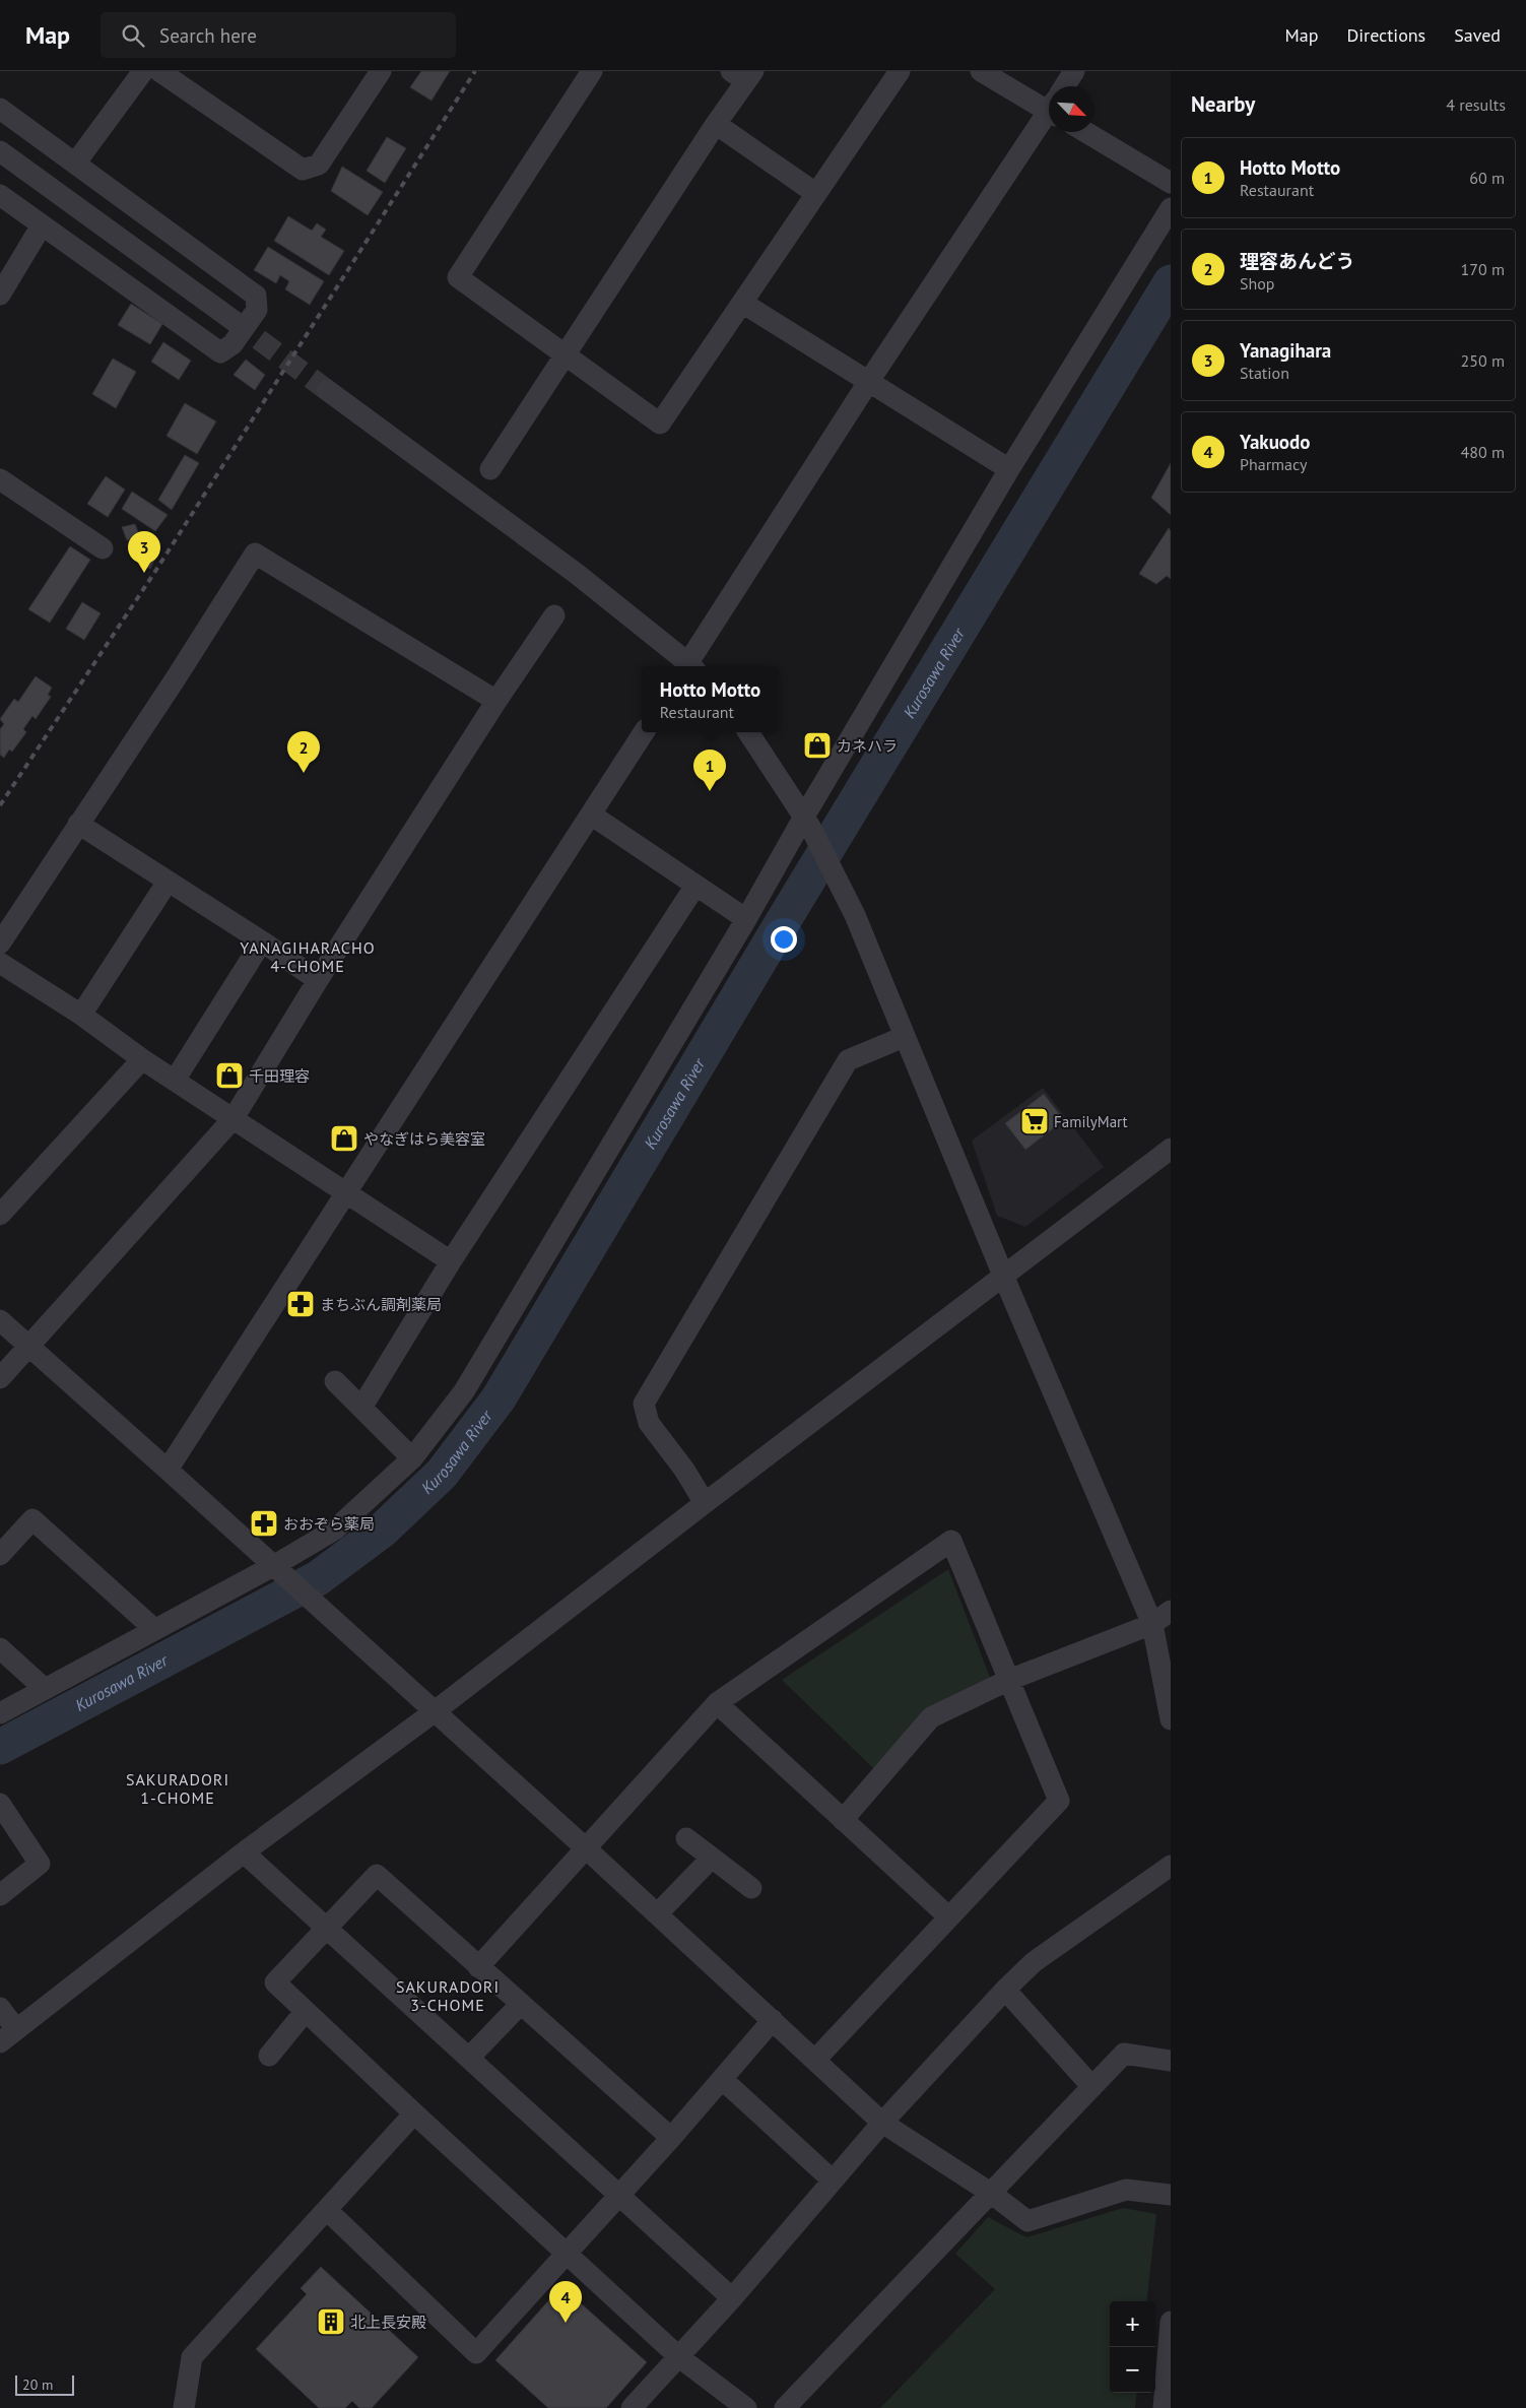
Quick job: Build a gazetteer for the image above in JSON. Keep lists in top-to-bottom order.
{
  "districts": ["YANAGIHARACHO 4-CHOME", "SAKURADORI 1-CHOME", "SAKURADORI 3-CHOME"],
  "water": ["Kurosawa River"],
  "places": {
    "shop": ["カネハラ", "千田理容", "やなぎはら美容室"],
    "supermarket": ["FamilyMart"],
    "pharmacy": ["まちぶん調剤薬局", "おおぞら薬局"],
    "building": ["北上長安殿"]
  },
  "scale_bar": "20 m",
  "north": "bottom right",
  "page": {
    "header": "Map",
    "search": "Search here",
    "nav": ["Map", "Directions", "Saved"],
    "heading": ["Nearby", "4 results"],
    "list": [
      {
        "mark": "1",
        "name": "Hotto Motto",
        "note": "Restaurant",
        "value": "60 m"
      },
      {
        "mark": "2",
        "name": "理容あんどう",
        "note": "Shop",
        "value": "170 m"
      },
      {
        "mark": "3",
        "name": "Yanagihara",
        "note": "Station",
        "value": "250 m"
      },
      {
        "mark": "4",
        "name": "Yakuodo",
        "note": "Pharmacy",
        "value": "480 m"
      }
    ],
    "pins": [
      "3",
      "2",
      "1",
      "4"
    ],
    "popup": ["Hotto Motto", "Restaurant"],
    "map_buttons": ["+", "−"],
    "scale": "20 m"
  }
}
